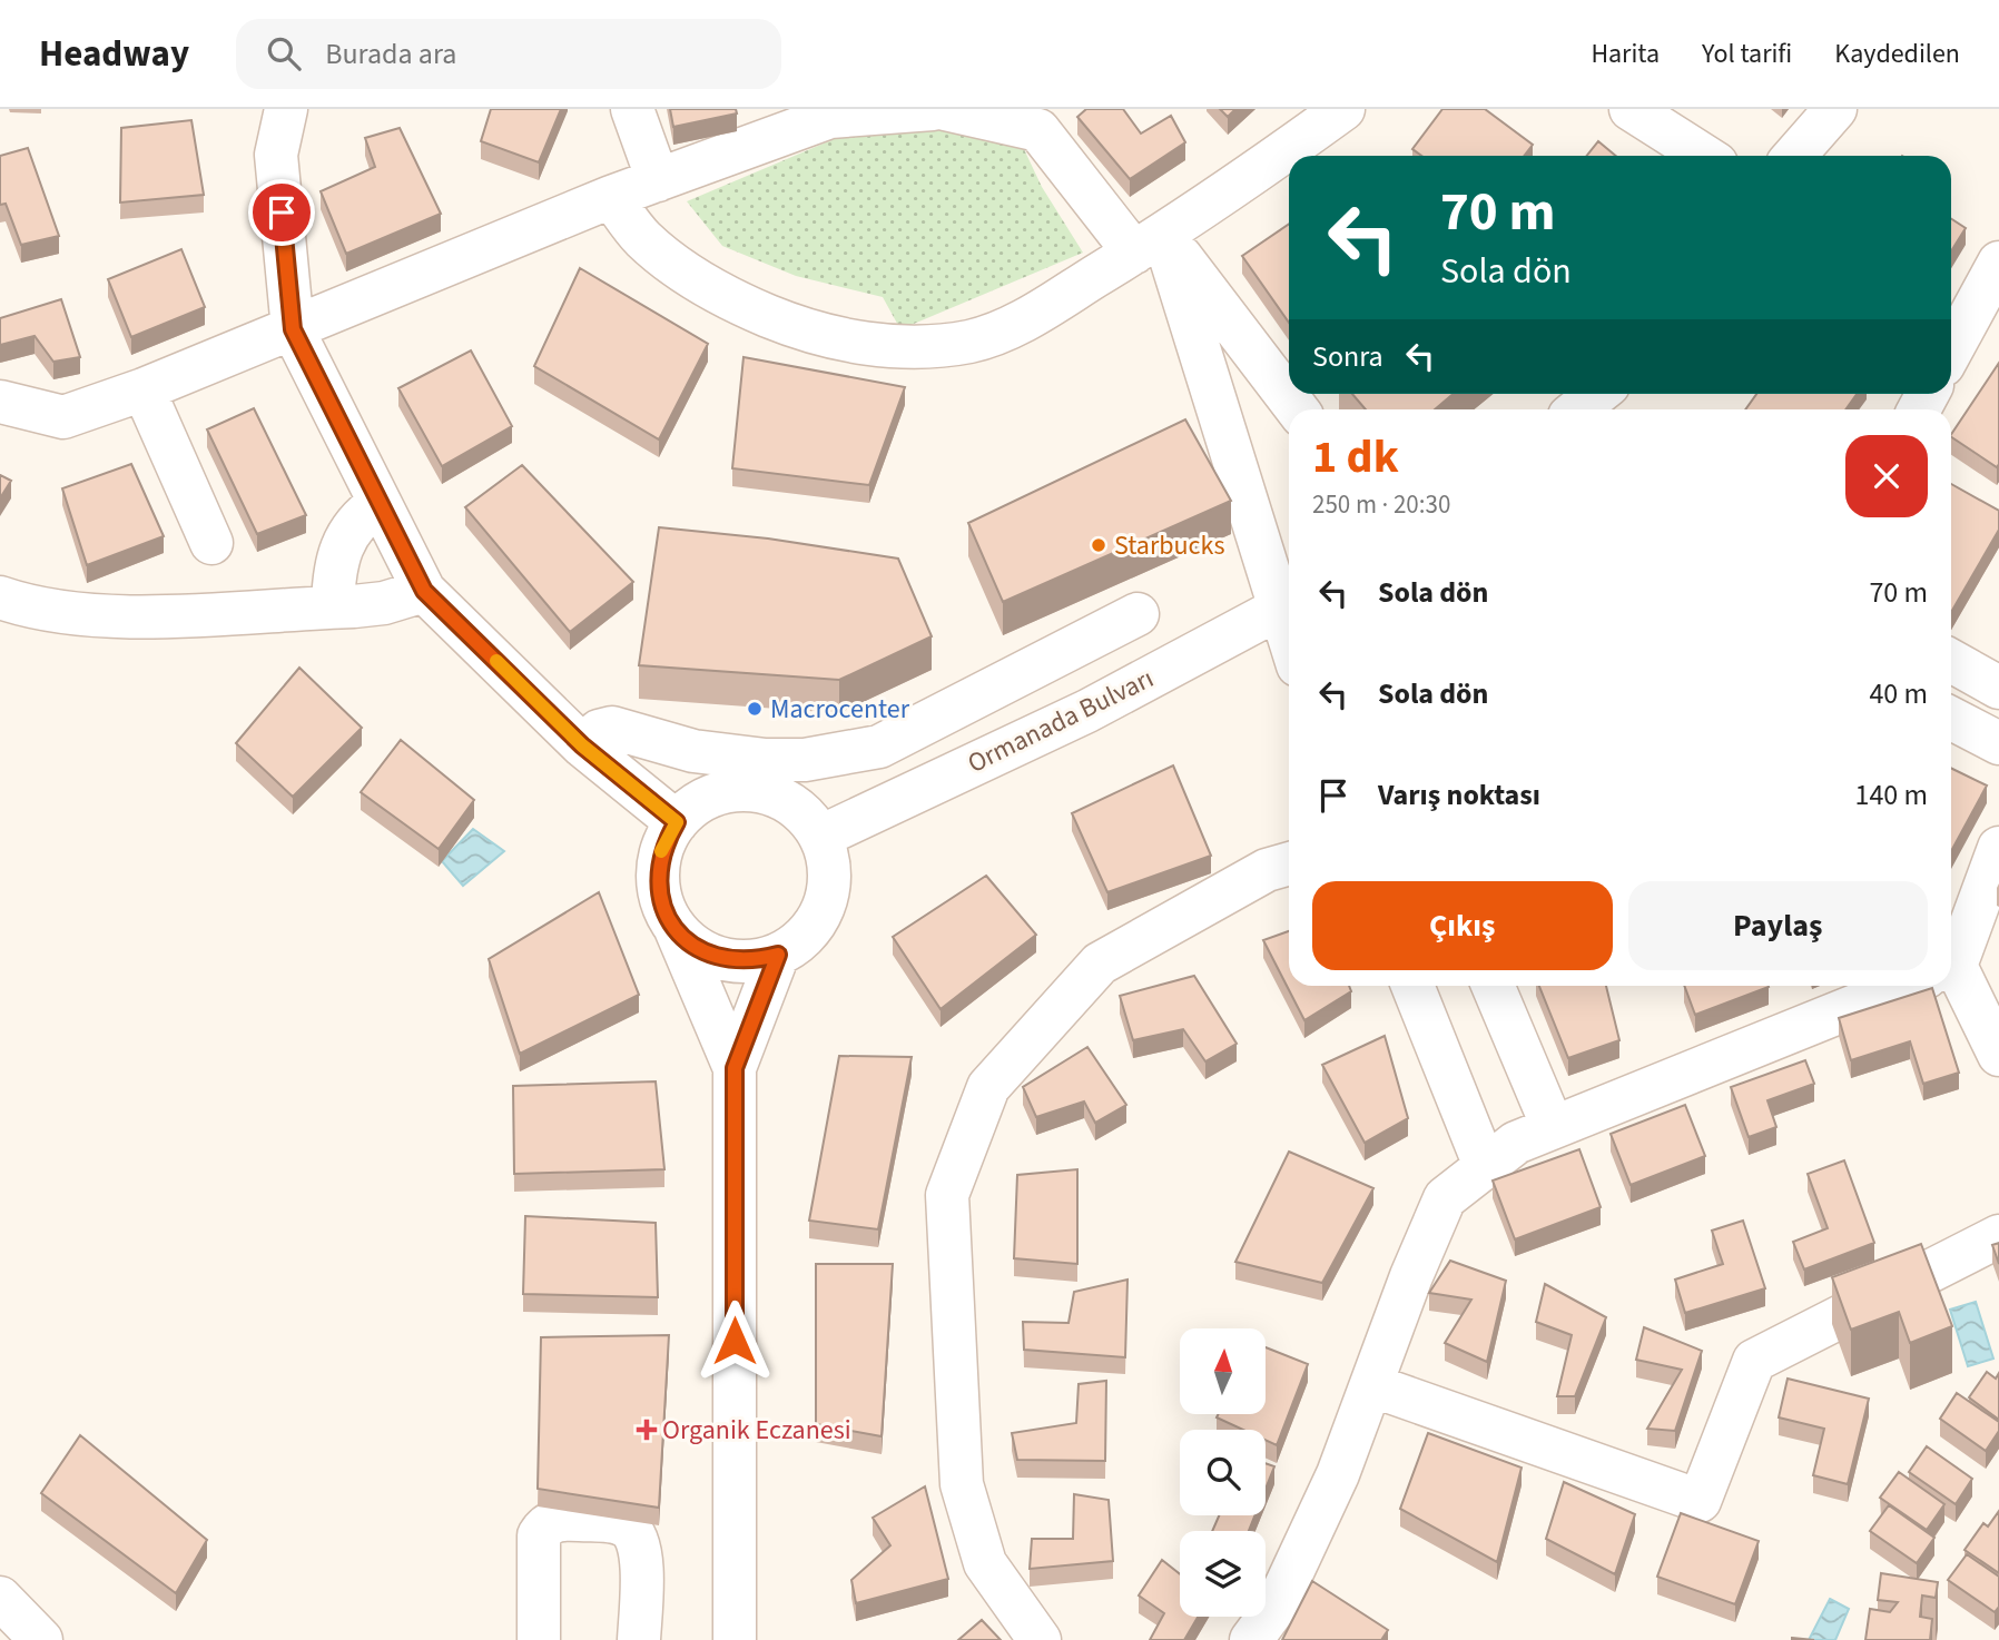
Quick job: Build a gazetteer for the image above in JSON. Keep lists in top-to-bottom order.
{
  "streets": {
    "street": ["Ormanada Bulvarı"]
  },
  "places": {
    "other": ["Starbucks", "Macrocenter"],
    "health": ["Organik Eczanesi"]
  },
  "north": "top",
  "page": {
    "header": "Headway",
    "search": "Burada ara",
    "nav": ["Harita", "Yol tarifi", "Kaydedilen"],
    "turn": ["70 m", "Sola dön"],
    "then": "Sonra",
    "heading": ["1 dk", "250 m · 20:30"],
    "list": [
      {
        "name": "Sola dön",
        "value": "70 m"
      },
      {
        "name": "Sola dön",
        "value": "40 m"
      },
      {
        "name": "Varış noktası",
        "value": "140 m"
      }
    ],
    "buttons": ["Çıkış", "Paylaş"]
  }
}
